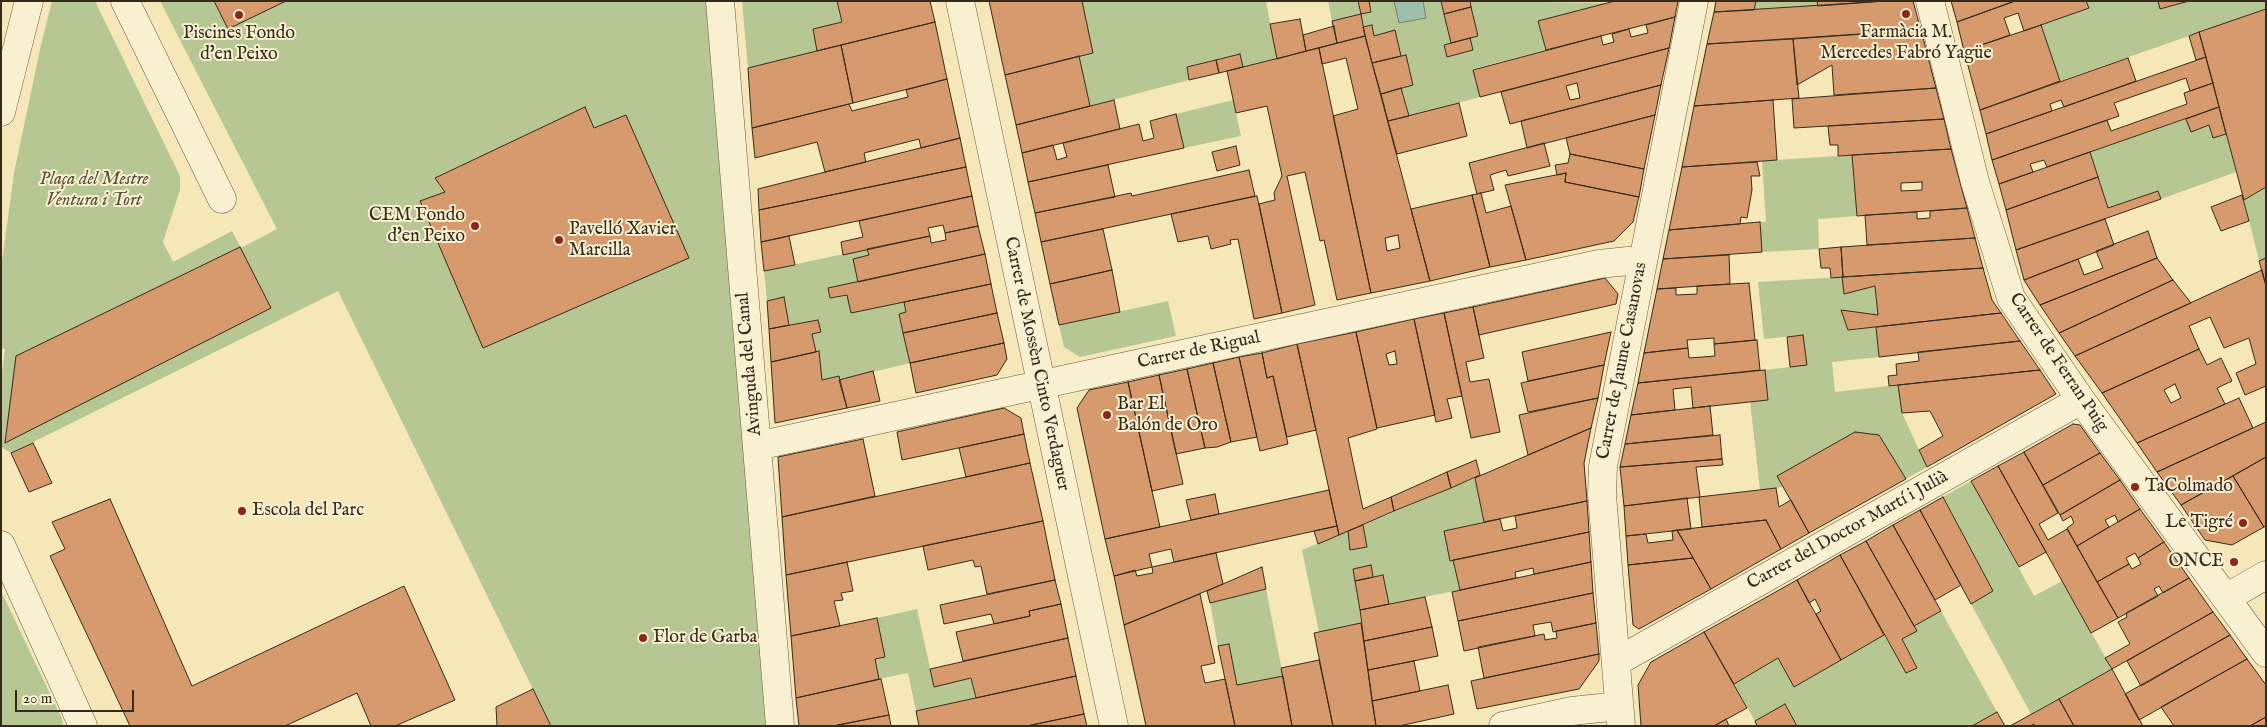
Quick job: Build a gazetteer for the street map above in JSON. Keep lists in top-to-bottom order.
{
  "streets": {
    "street": [
      "Carrer de Rigual",
      "Carrer de Jaume Casanovas",
      "Carrer de Ferran Puig",
      "Avinguda del Canal",
      "Carrer de Mossèn Cinto Verdaguer",
      "Carrer del Doctor Martí i Julià"
    ]
  },
  "crossings": [
    ["Carrer de Rigual", "Carrer de Jaume Casanovas"],
    ["Carrer de Rigual", "Avinguda del Canal"],
    ["Carrer de Rigual", "Carrer de Mossèn Cinto Verdaguer"],
    ["Carrer de Jaume Casanovas", "Carrer del Doctor Martí i Julià"],
    ["Carrer de Ferran Puig", "Carrer del Doctor Martí i Julià"]
  ],
  "parks": ["Plaça del Mestre Ventura i Tort"],
  "places": [
    "Farmàcia M. Mercedes Fabró Yagüe",
    "Piscines Fondo d'en Peixo",
    "CEM Fondo d'en Peixo",
    "Pavelló Xavier Marcilla",
    "Bar El Balón de Oro",
    "TaColmado",
    "Escola del Parc",
    "Le Tigré",
    "ONCE",
    "Flor de Garba"
  ],
  "scale_bar": "20 m"
}
